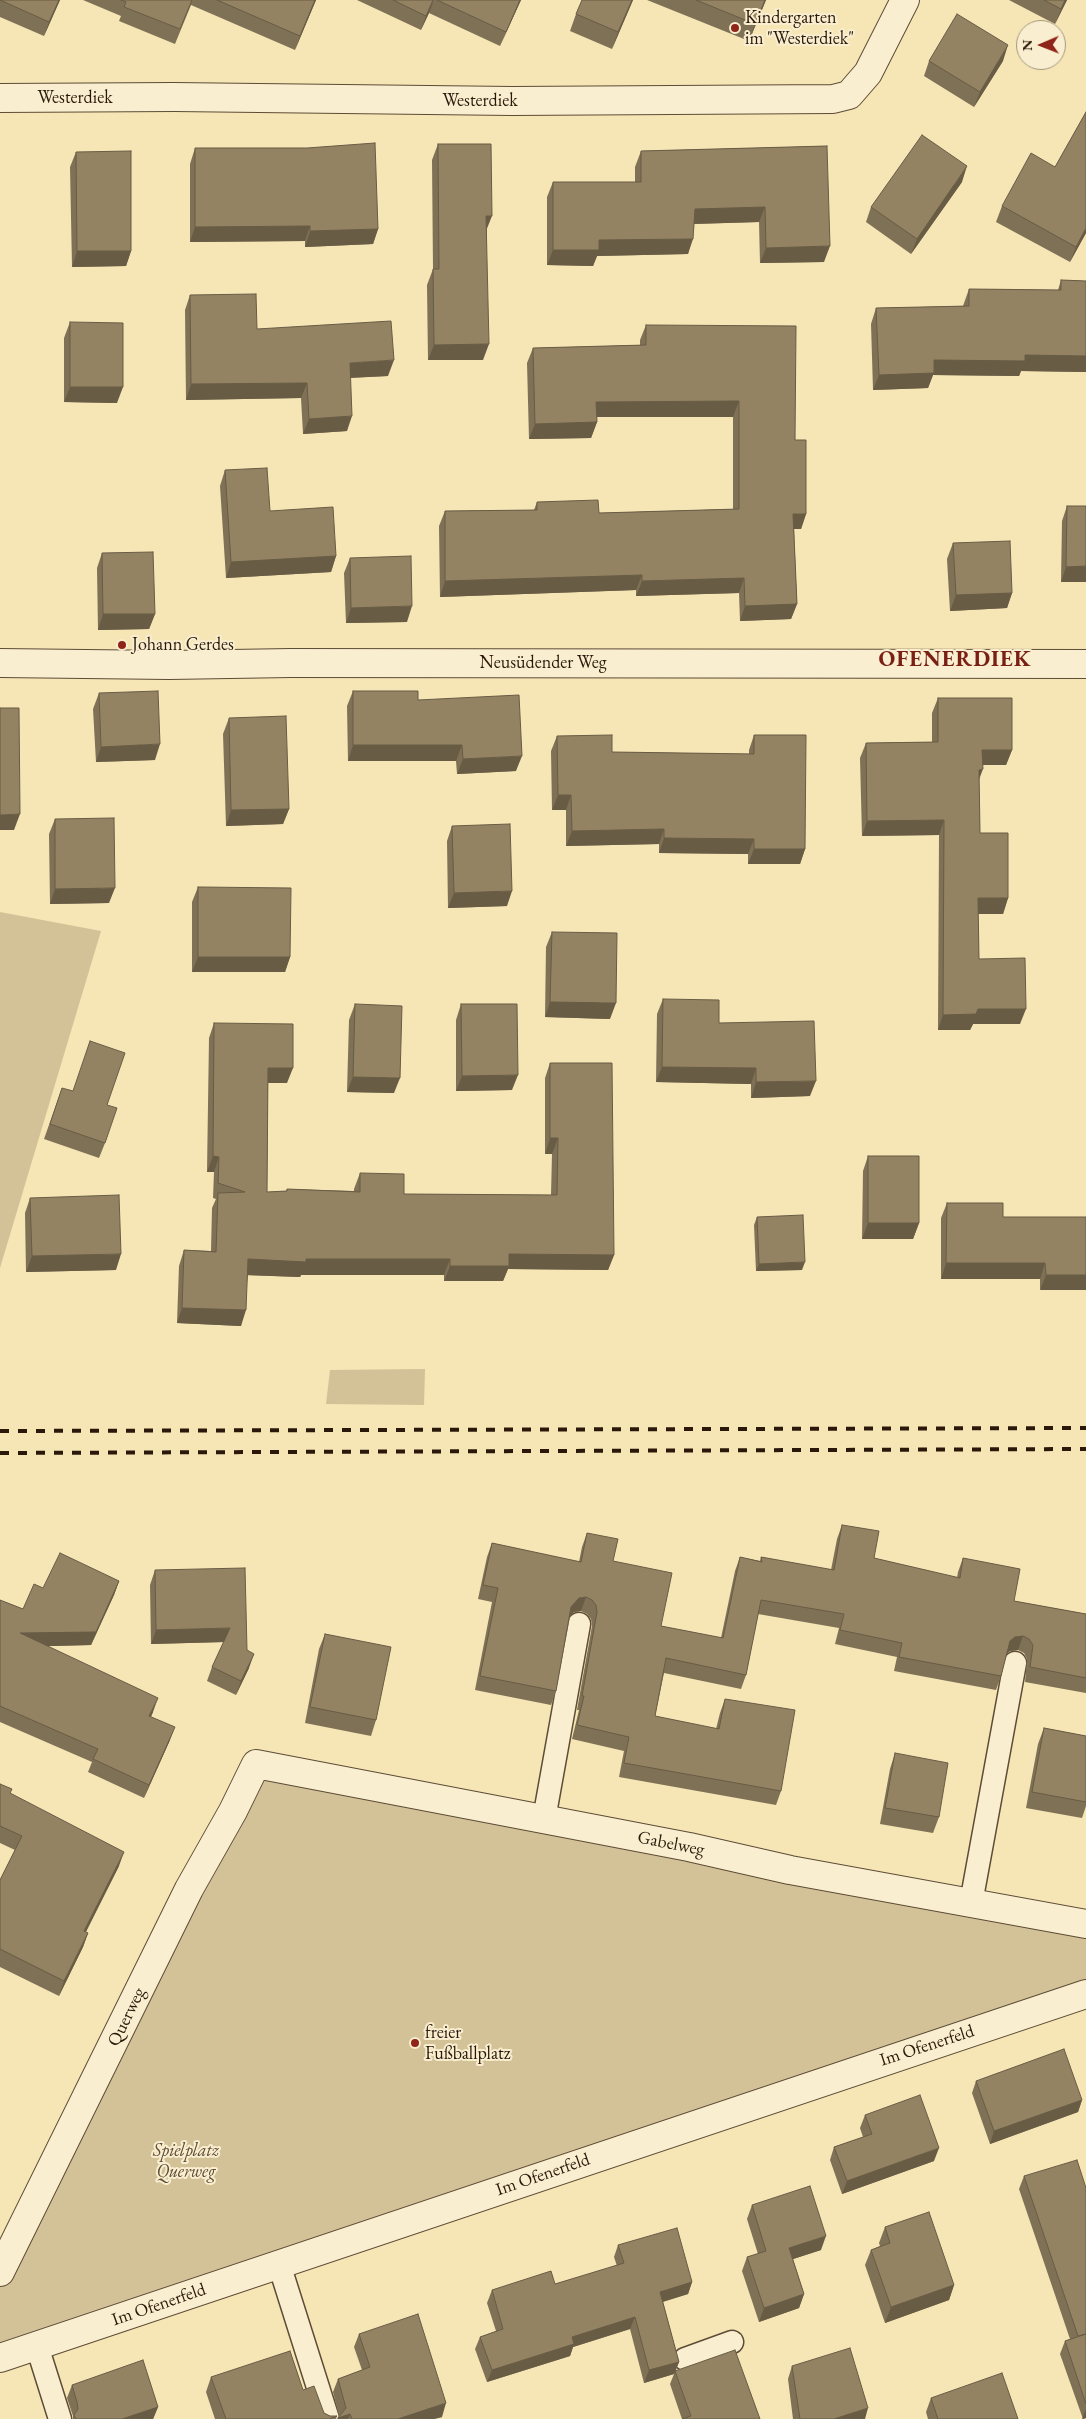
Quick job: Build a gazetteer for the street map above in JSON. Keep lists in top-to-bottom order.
{
  "streets": {
    "street": [
      "Westerdiek",
      "Neusüdender Weg",
      "Gabelweg",
      "Querweg",
      "Im Ofenerfeld"
    ]
  },
  "crossings": [
    ["Gabelweg", "Querweg"]
  ],
  "districts": ["OFENERDIEK"],
  "parks": ["Spielplatz Querweg"],
  "places": ["Kindergarten im \"Westerdiek\"", "Johann Gerdes", "freier Fußballplatz"],
  "north": "left"
}
